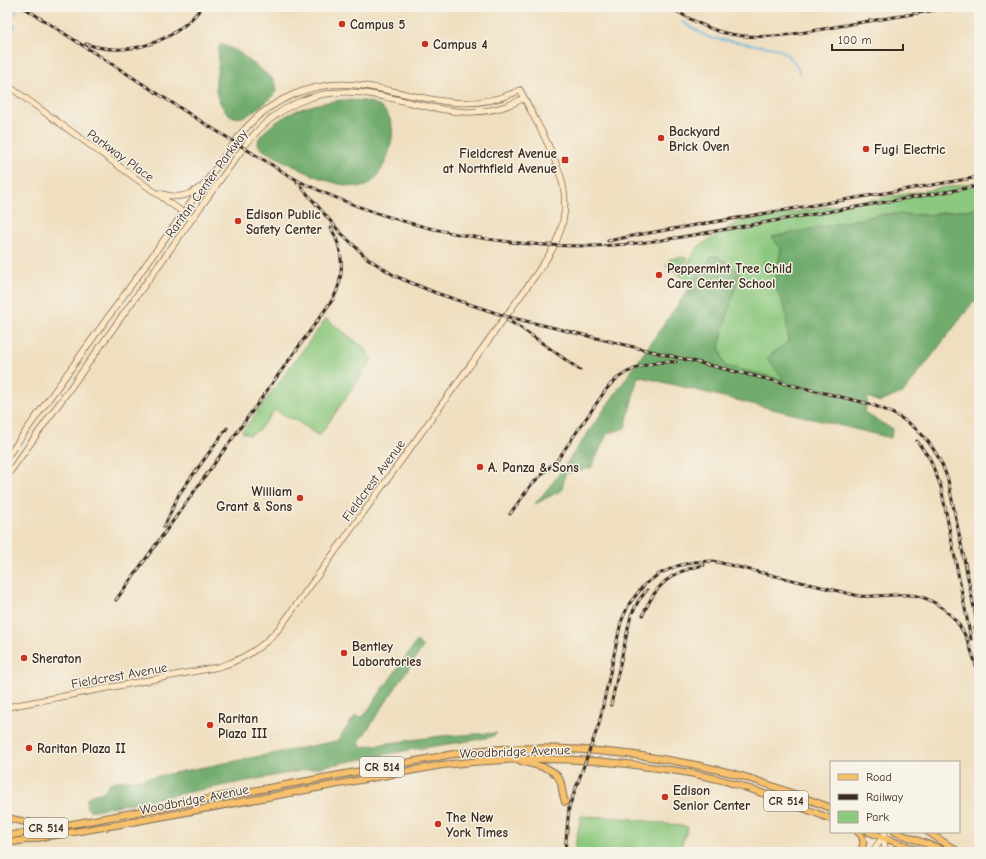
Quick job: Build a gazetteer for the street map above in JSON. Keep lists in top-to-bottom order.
{
  "streets": {
    "main road": ["Woodbridge Avenue", "CR 514"],
    "street": ["Parkway Place", "Raritan Center Parkway", "Fieldcrest Avenue"]
  },
  "crossings": [
    ["Parkway Place", "Raritan Center Parkway"],
    ["Raritan Center Parkway", "Fieldcrest Avenue"]
  ],
  "places": {
    "other": [
      "Campus 5",
      "Campus 4",
      "Backyard Brick Oven",
      "Fugi Electric",
      "Edison Public Safety Center",
      "Peppermint Tree Child Care Center School",
      "A. Panza & Sons",
      "William Grant & Sons",
      "Bentley Laboratories",
      "Sheraton",
      "Raritan Plaza III",
      "Raritan Plaza II",
      "Edison Senior Center",
      "The New York Times"
    ],
    "transit": ["Fieldcrest Avenue at Northfield Avenue"]
  },
  "legend": ["Road", "Railway", "Park"],
  "scale_bar": "100 m"
}
